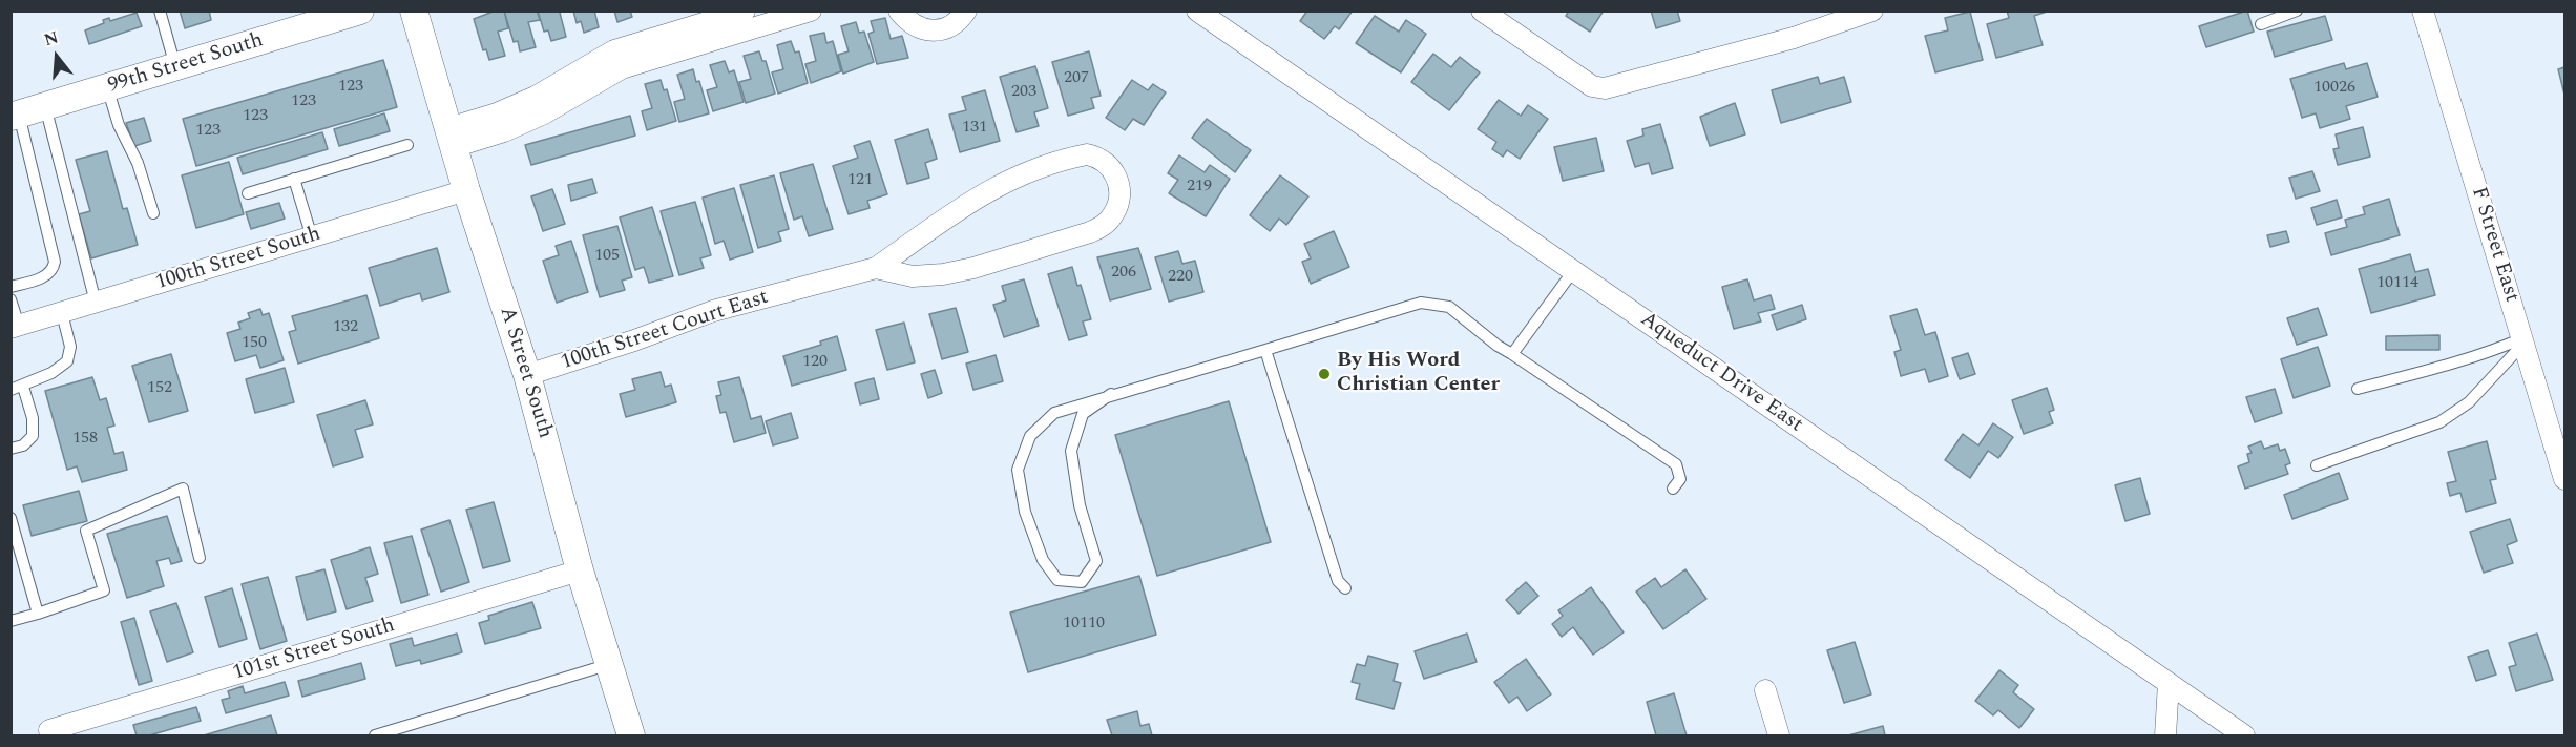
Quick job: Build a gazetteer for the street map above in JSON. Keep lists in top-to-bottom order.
{
  "streets": {
    "street": [
      "99th Street South",
      "F Street East",
      "100th Street South",
      "100th Street Court East",
      "A Street South",
      "Aqueduct Drive East",
      "101st Street South"
    ]
  },
  "crossings": [
    ["100th Street South", "A Street South"],
    ["100th Street Court East", "A Street South"],
    ["A Street South", "101st Street South"]
  ],
  "places": ["By His Word Christian Center"],
  "house_numbers": [
    "207",
    "123",
    "10026",
    "203",
    "123",
    "123",
    "131",
    "123",
    "121",
    "219",
    "105",
    "206",
    "220",
    "10114",
    "132",
    "150",
    "120",
    "152",
    "158",
    "10110"
  ],
  "north": "top"
}
